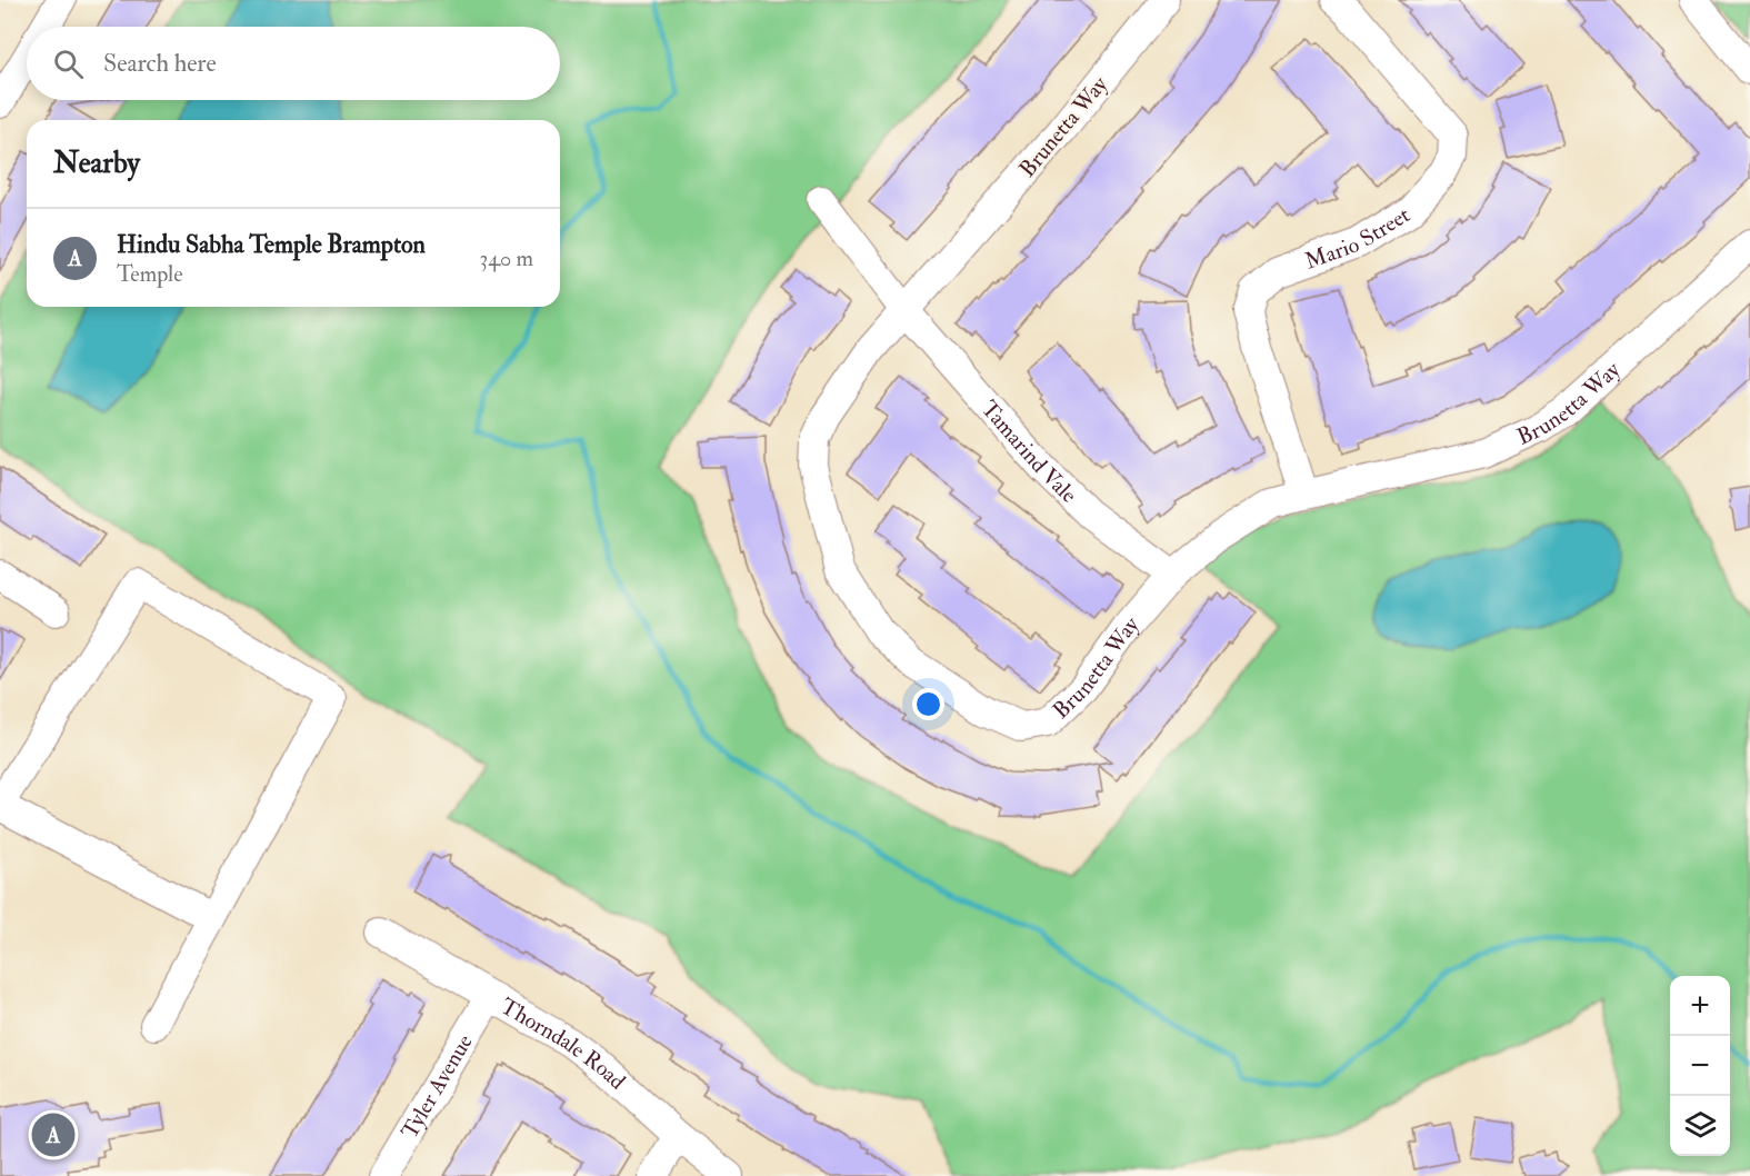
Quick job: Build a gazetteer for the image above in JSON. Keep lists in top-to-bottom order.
{
  "streets": {
    "street": [
      "Brunetta Way",
      "Mario Street",
      "Tamarind Vale",
      "Thorndale Road",
      "Tyler Avenue"
    ]
  },
  "crossings": [
    ["Brunetta Way", "Mario Street"],
    ["Brunetta Way", "Tamarind Vale"],
    ["Thorndale Road", "Tyler Avenue"]
  ],
  "page": {
    "search": "Search here",
    "heading": "Nearby",
    "list": [
      {
        "mark": "A",
        "name": "Hindu Sabha Temple Brampton",
        "note": "Temple",
        "value": "340 m"
      }
    ],
    "map_buttons": ["+", "−"],
    "pins": "A"
  }
}
